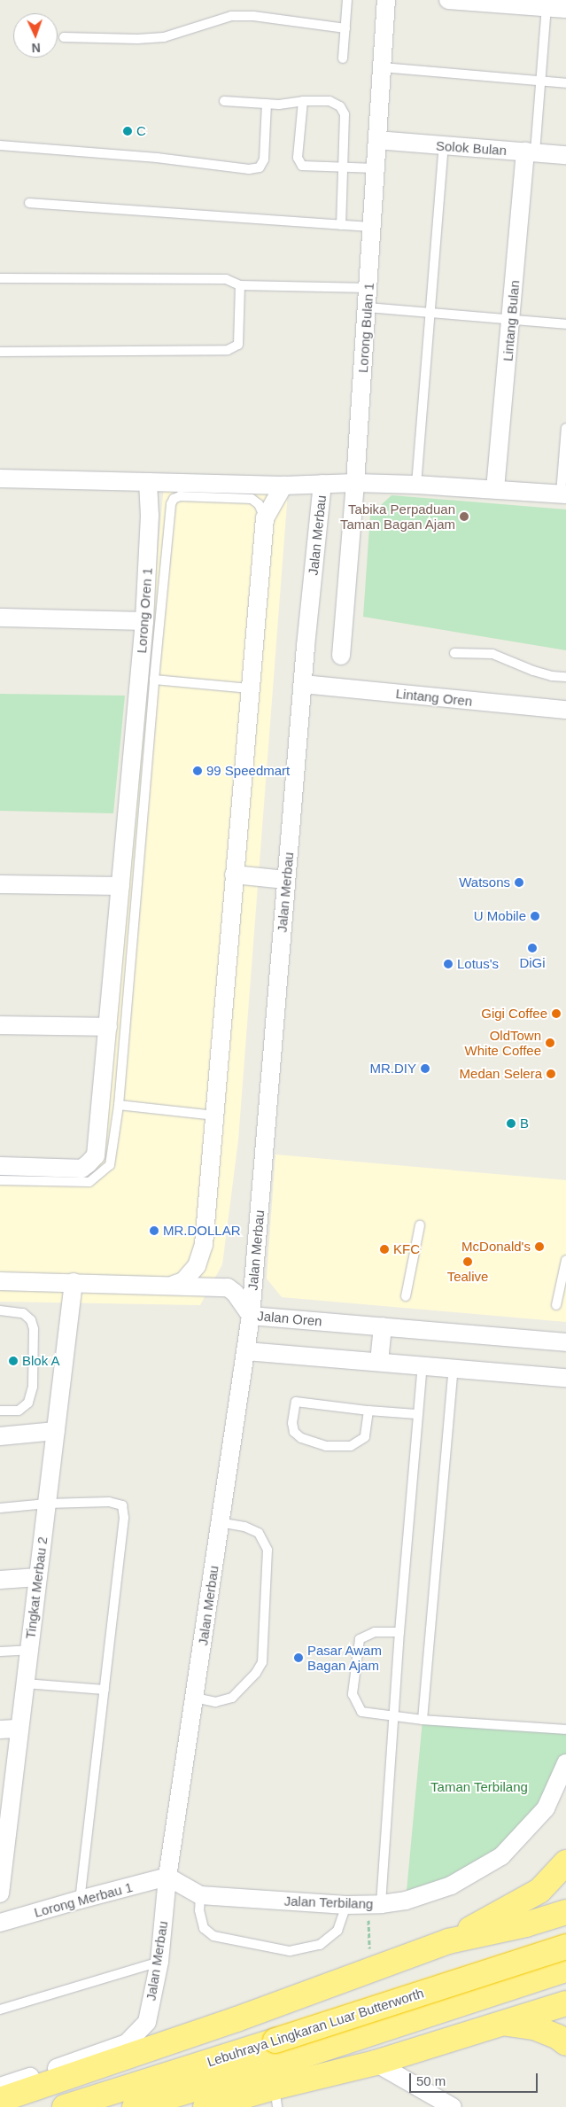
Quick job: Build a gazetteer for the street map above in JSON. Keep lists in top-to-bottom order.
{
  "streets": {
    "highway": ["Lebuhraya Lingkaran Luar Butterworth"],
    "street": [
      "Solok Bulan",
      "Lintang Bulan",
      "Lorong Bulan 1",
      "Jalan Merbau",
      "Lorong Oren 1",
      "Lintang Oren",
      "Jalan Oren",
      "Tingkat Merbau 2",
      "Lorong Merbau 1",
      "Jalan Terbilang"
    ]
  },
  "crossings": [
    ["Solok Bulan", "Lintang Bulan"],
    ["Solok Bulan", "Lorong Bulan 1"],
    ["Jalan Merbau", "Lorong Oren 1"],
    ["Jalan Merbau", "Lintang Oren"],
    ["Jalan Merbau", "Jalan Oren"],
    ["Jalan Merbau", "Lorong Merbau 1"],
    ["Jalan Merbau", "Jalan Terbilang"],
    ["Jalan Oren", "Tingkat Merbau 2"],
    ["Lorong Merbau 1", "Jalan Terbilang"]
  ],
  "parks": ["Taman Terbilang"],
  "places": [
    "C",
    "Tabika Perpaduan Taman Bagan Ajam",
    "99 Speedmart",
    "Watsons",
    "U Mobile",
    "DiGi",
    "Lotus's",
    "Gigi Coffee",
    "OldTown White Coffee",
    "MR.DIY",
    "Medan Selera",
    "B",
    "MR.DOLLAR",
    "McDonald's",
    "KFC",
    "Tealive",
    "Blok A",
    "Pasar Awam Bagan Ajam"
  ],
  "scale_bar": "50 m",
  "north": "bottom"
}
